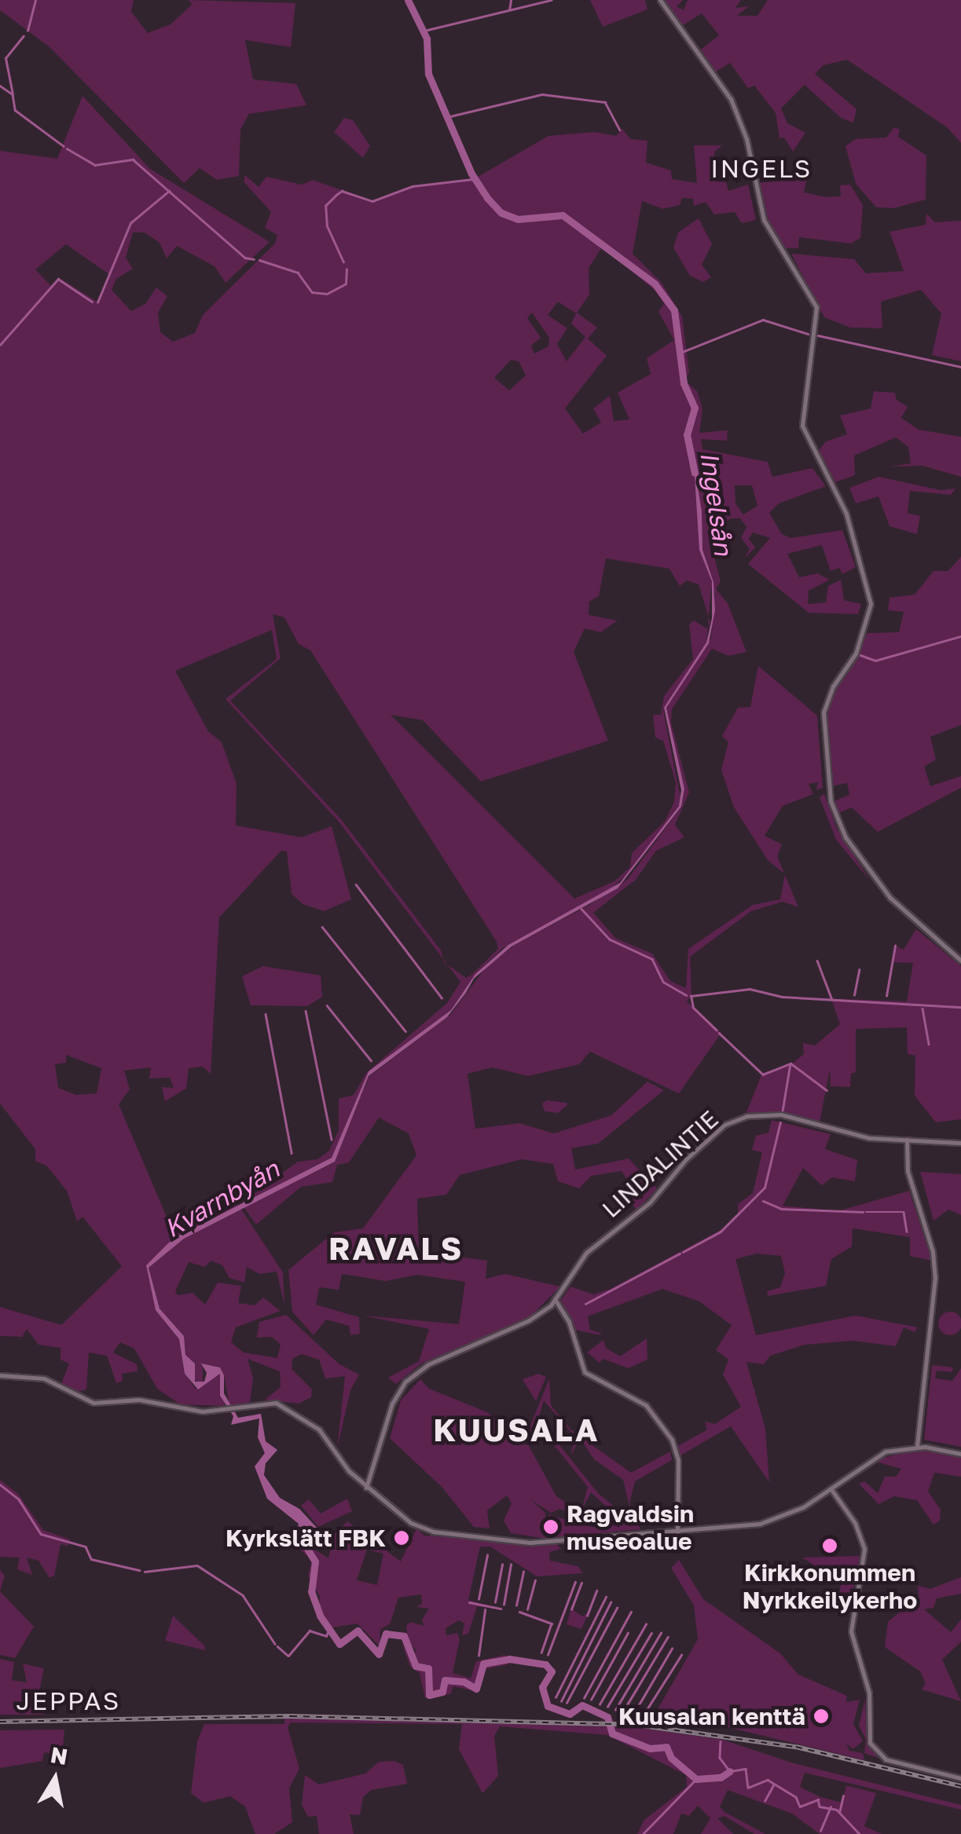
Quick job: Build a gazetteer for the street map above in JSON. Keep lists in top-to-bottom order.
{
  "streets": {
    "street": ["LINDALINTIE"]
  },
  "districts": [
    "INGELS",
    "RAVALS",
    "KUUSALA",
    "JEPPAS"
  ],
  "water": ["Ingelsån", "Kvarnbyån"],
  "places": [
    "Ragvaldsin museoalue",
    "Kyrkslätt FBK",
    "Kirkkonummen Nyrkkeilykerho",
    "Kuusalan kenttä"
  ],
  "north": "top"
}
